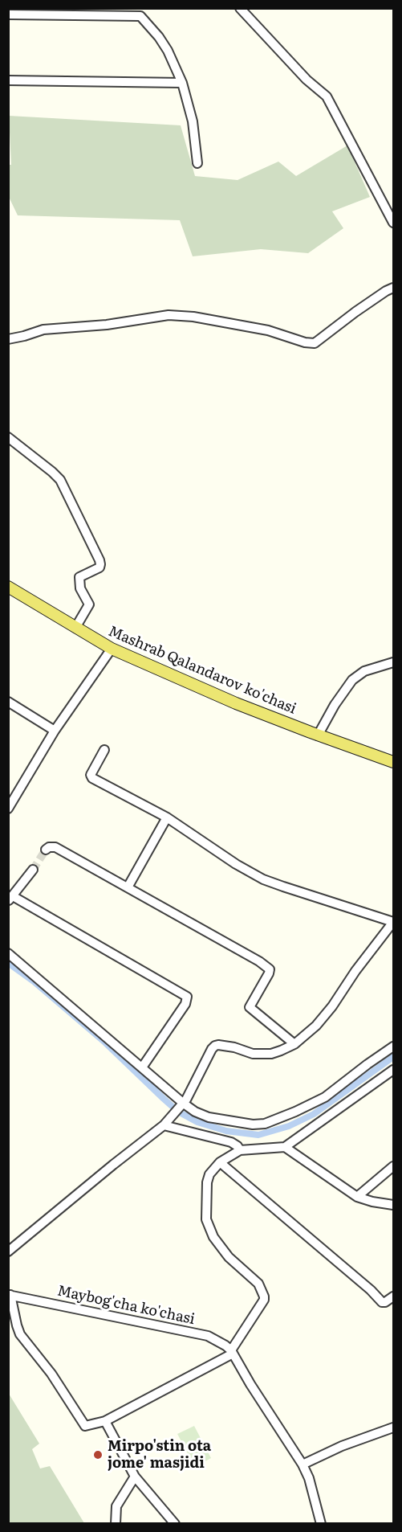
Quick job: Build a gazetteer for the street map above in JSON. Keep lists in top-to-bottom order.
{
  "streets": {
    "main road": ["Mashrab Qalandarov ko'chasi"],
    "street": ["Maybog'cha ko'chasi"]
  },
  "places": ["Mirpo'stin ota jome' masjidi"]
}
